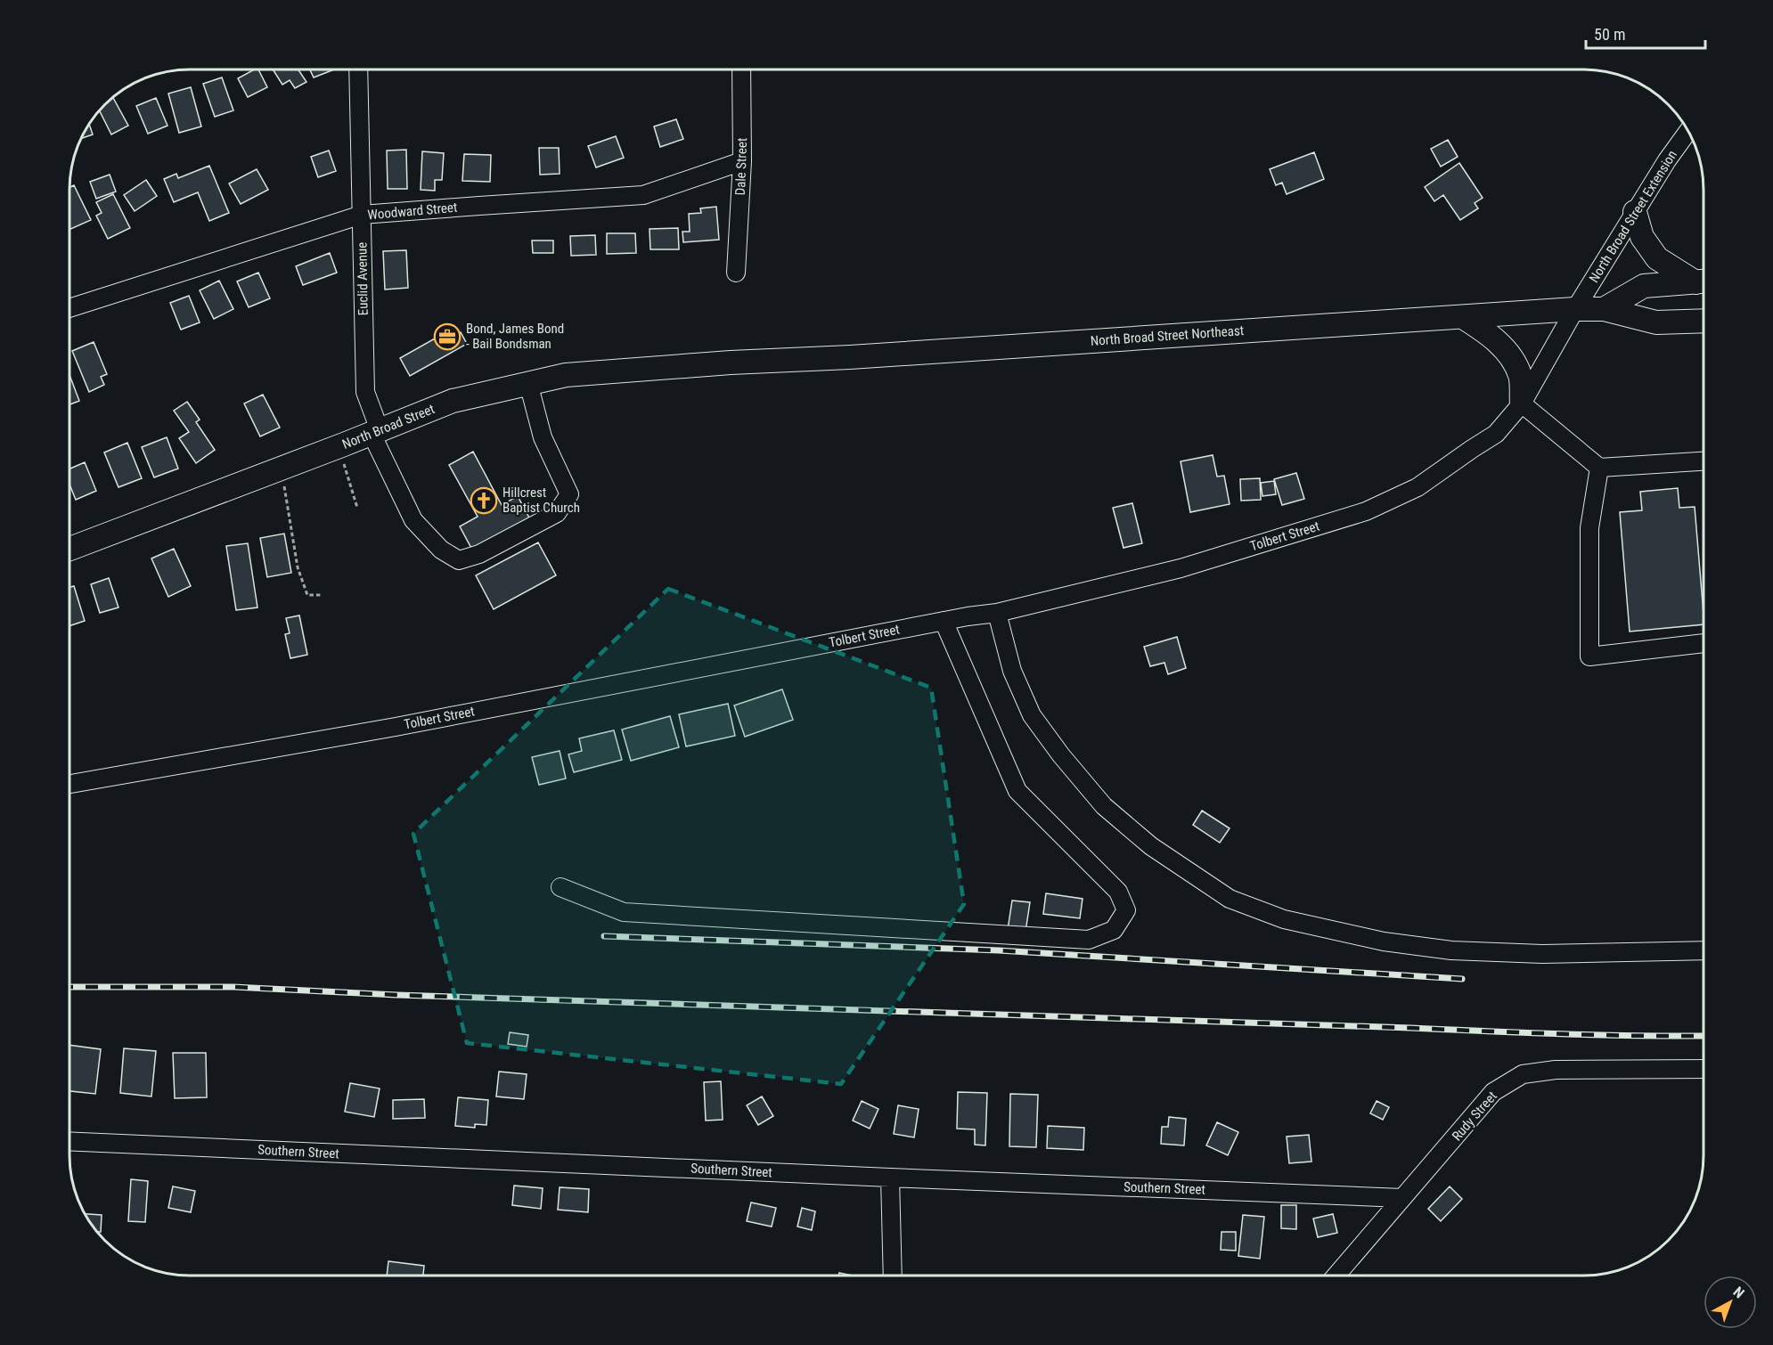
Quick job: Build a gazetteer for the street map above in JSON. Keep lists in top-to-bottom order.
{
  "streets": {
    "main road": ["North Broad Street Northeast", "North Broad Street"],
    "street": [
      "Dale Street",
      "Woodward Street",
      "North Broad Street Extension",
      "Euclid Avenue",
      "Tolbert Street",
      "Rudy Street",
      "Southern Street"
    ]
  },
  "crossings": [
    ["Dale Street", "Woodward Street"],
    ["Woodward Street", "Euclid Avenue"],
    ["North Broad Street Extension", "North Broad Street Northeast"],
    ["North Broad Street Extension", "Tolbert Street"],
    ["Euclid Avenue", "North Broad Street"],
    ["North Broad Street Northeast", "North Broad Street"],
    ["North Broad Street Northeast", "Tolbert Street"],
    ["Rudy Street", "Southern Street"]
  ],
  "places": {
    "office": ["Bond, James Bond - Bail Bondsman"],
    "church": ["Hillcrest Baptist Church"]
  },
  "scale_bar": "50 m",
  "north": "top right"
}
